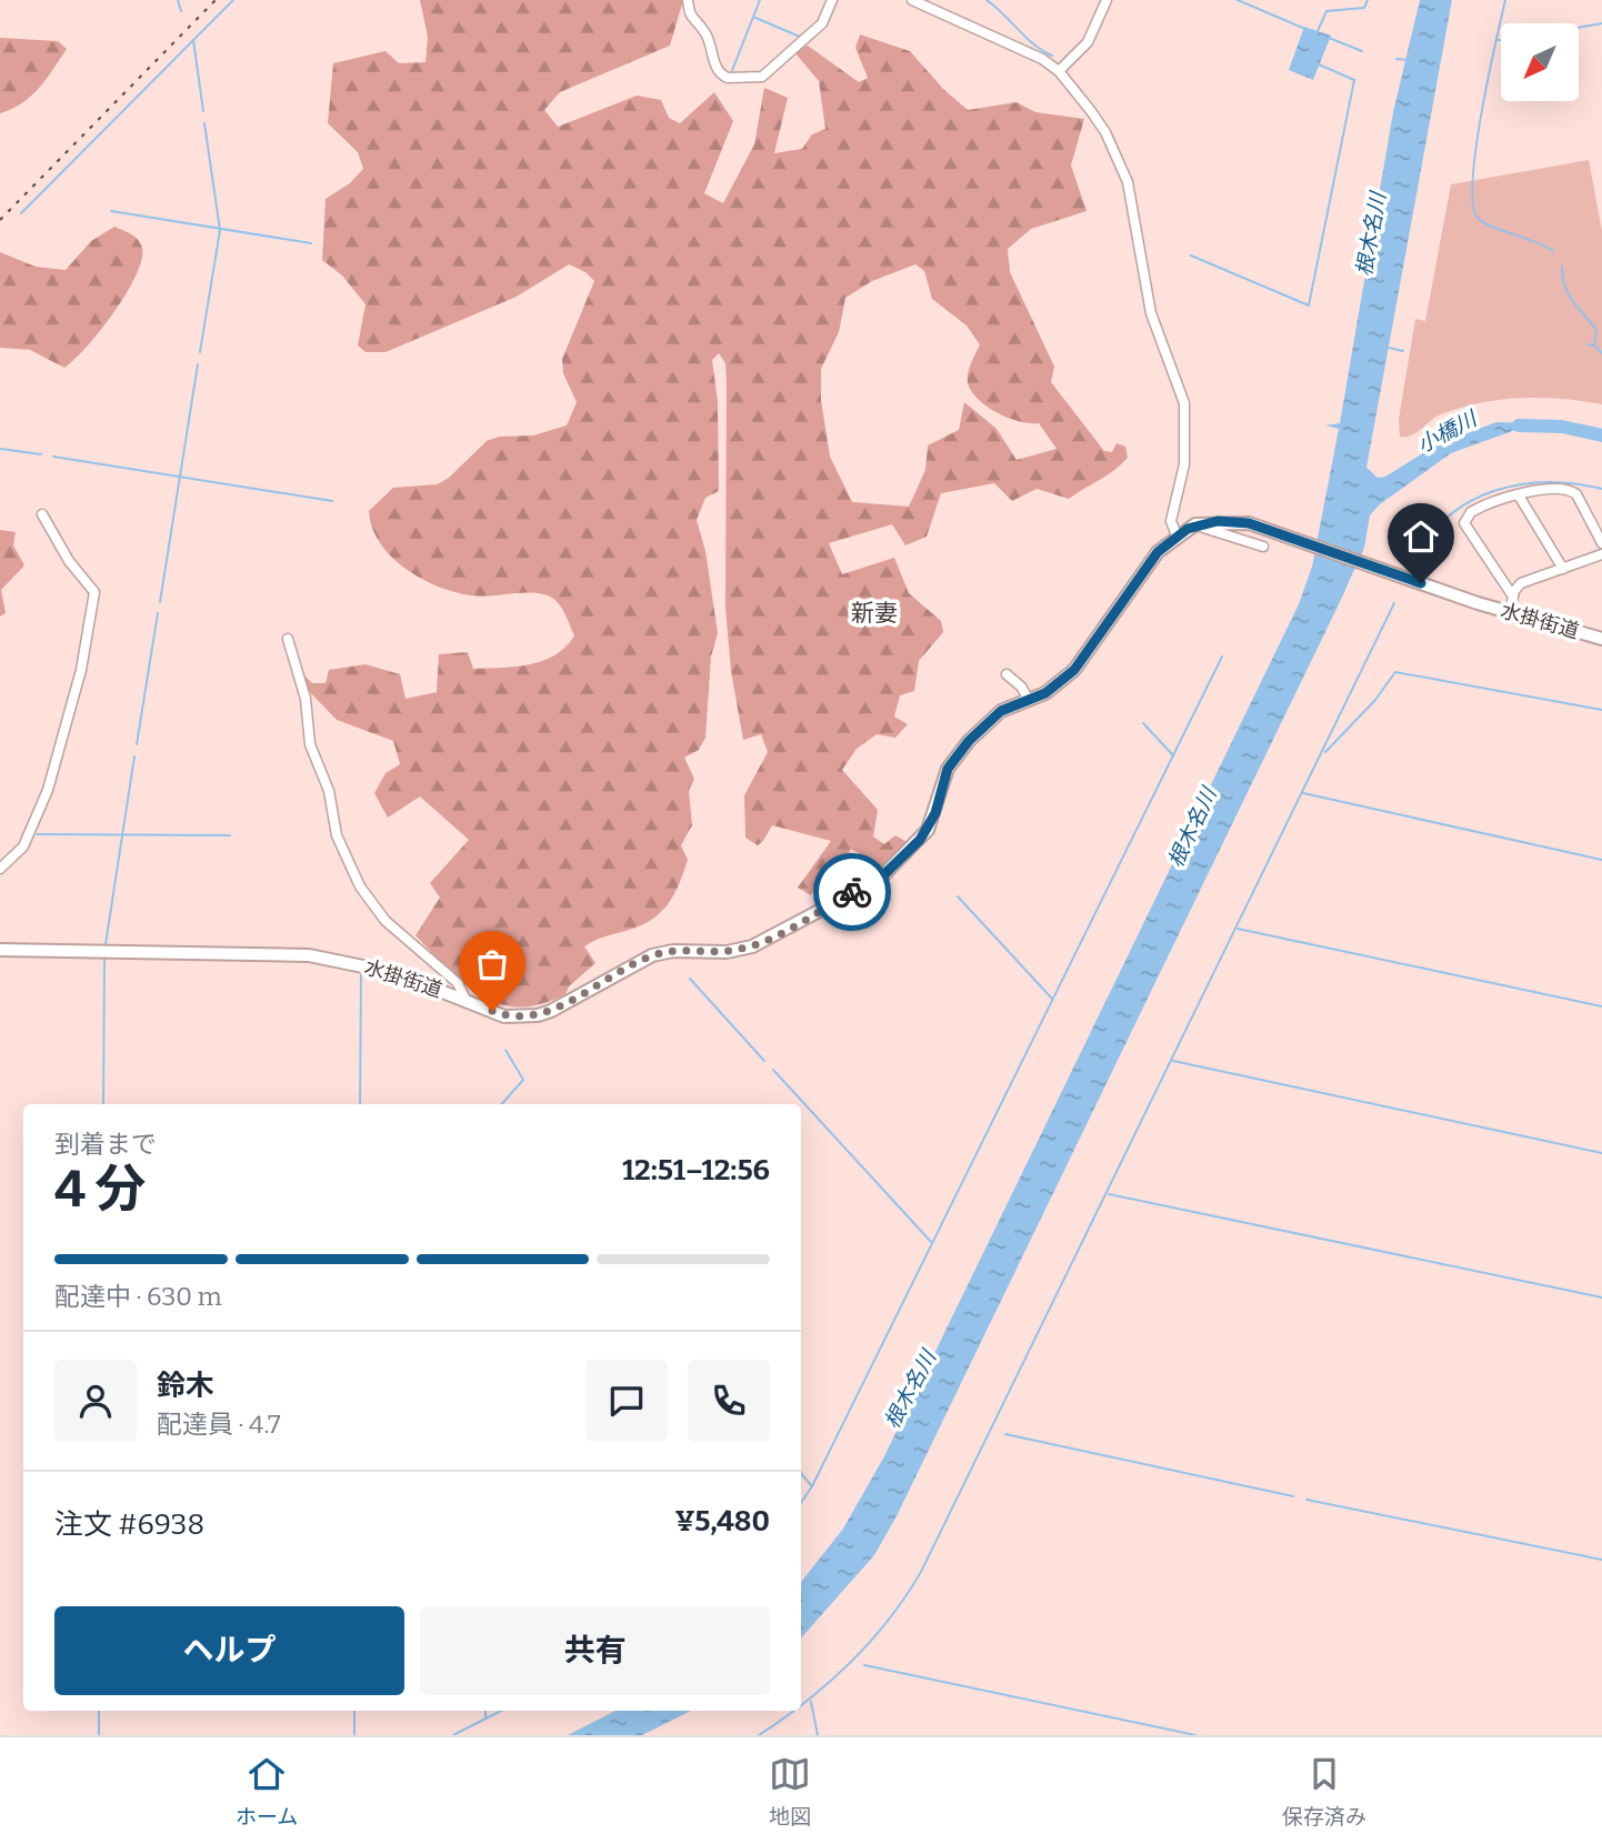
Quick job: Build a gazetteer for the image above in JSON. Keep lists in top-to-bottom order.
{
  "streets": {
    "main road": ["水掛街道"]
  },
  "districts": ["新妻"],
  "water": ["根木名川", "小橋川"],
  "north": "bottom left",
  "page": {
    "heading": ["4 分", "到着まで", "12:51–12:56"],
    "panel": [
      "鈴木",
      "配達員 · 4.7",
      "注文 #6938",
      "¥5,480"
    ],
    "bar": "配達中 · 630 m",
    "buttons": ["ヘルプ", "共有"],
    "tabs": ["ホーム", "地図", "保存済み"]
  }
}
